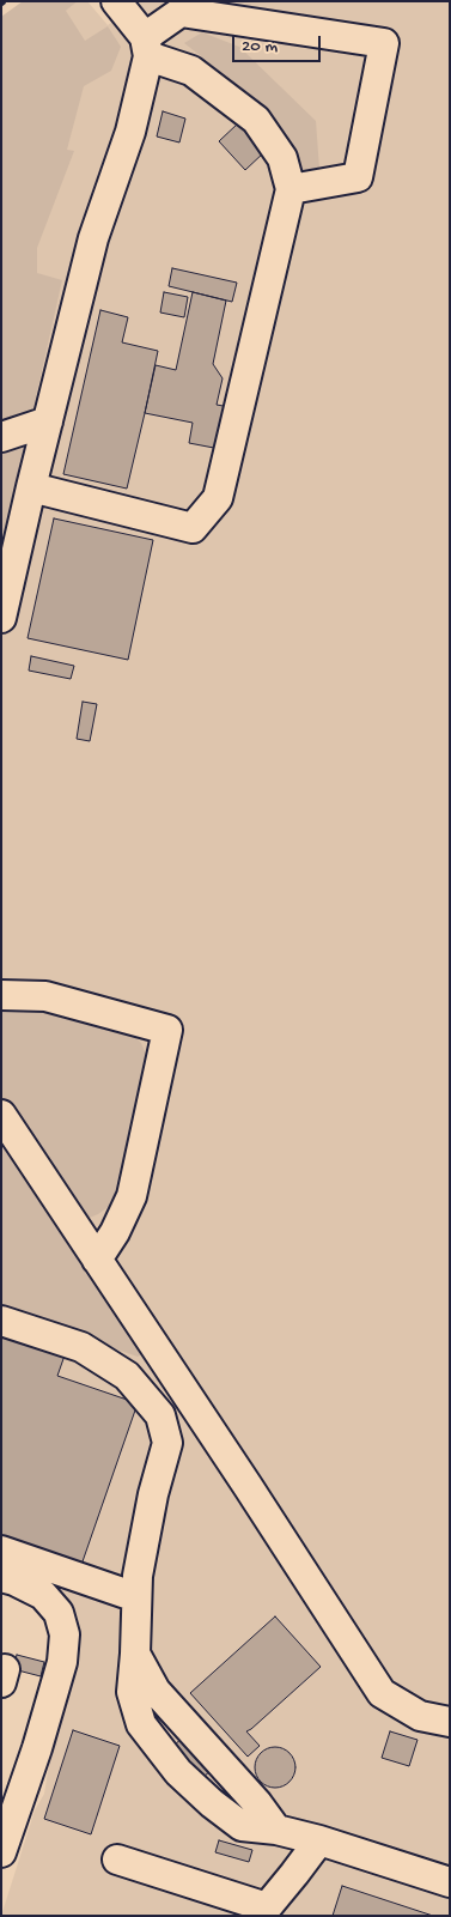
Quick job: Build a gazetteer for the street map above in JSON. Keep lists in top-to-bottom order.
{
  "scale_bar": "20 m"
}
